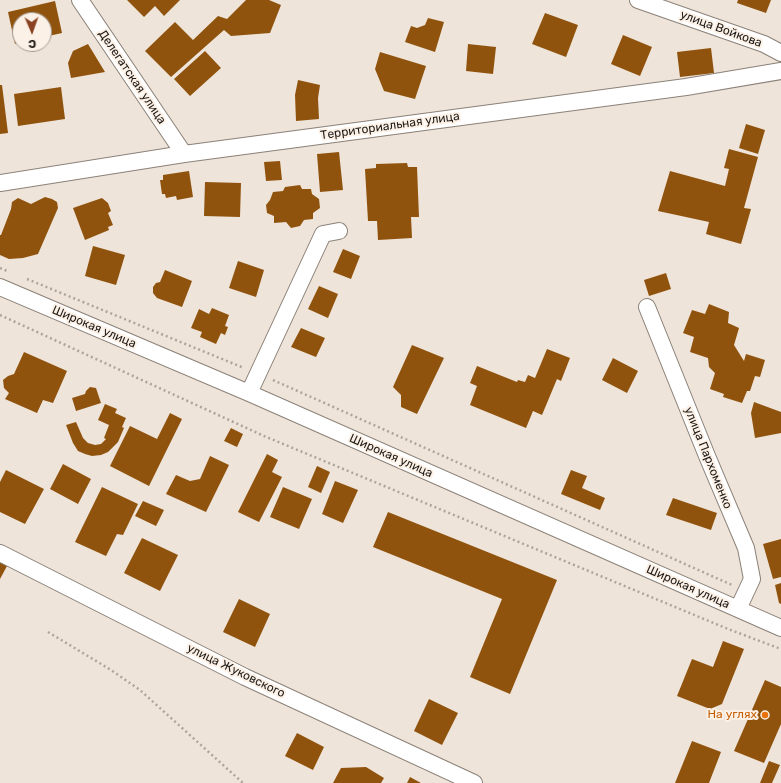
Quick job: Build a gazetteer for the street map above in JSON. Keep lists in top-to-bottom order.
{
  "streets": {
    "street": [
      "улица Войкова",
      "Делегатская улица",
      "Территориальная улица",
      "Широкая улица",
      "улица Пархоменко",
      "улица Жуковского"
    ]
  },
  "crossings": [
    ["Делегатская улица", "Территориальная улица"],
    ["Широкая улица", "улица Пархоменко"]
  ],
  "places": ["На углях"],
  "north": "bottom"
}
